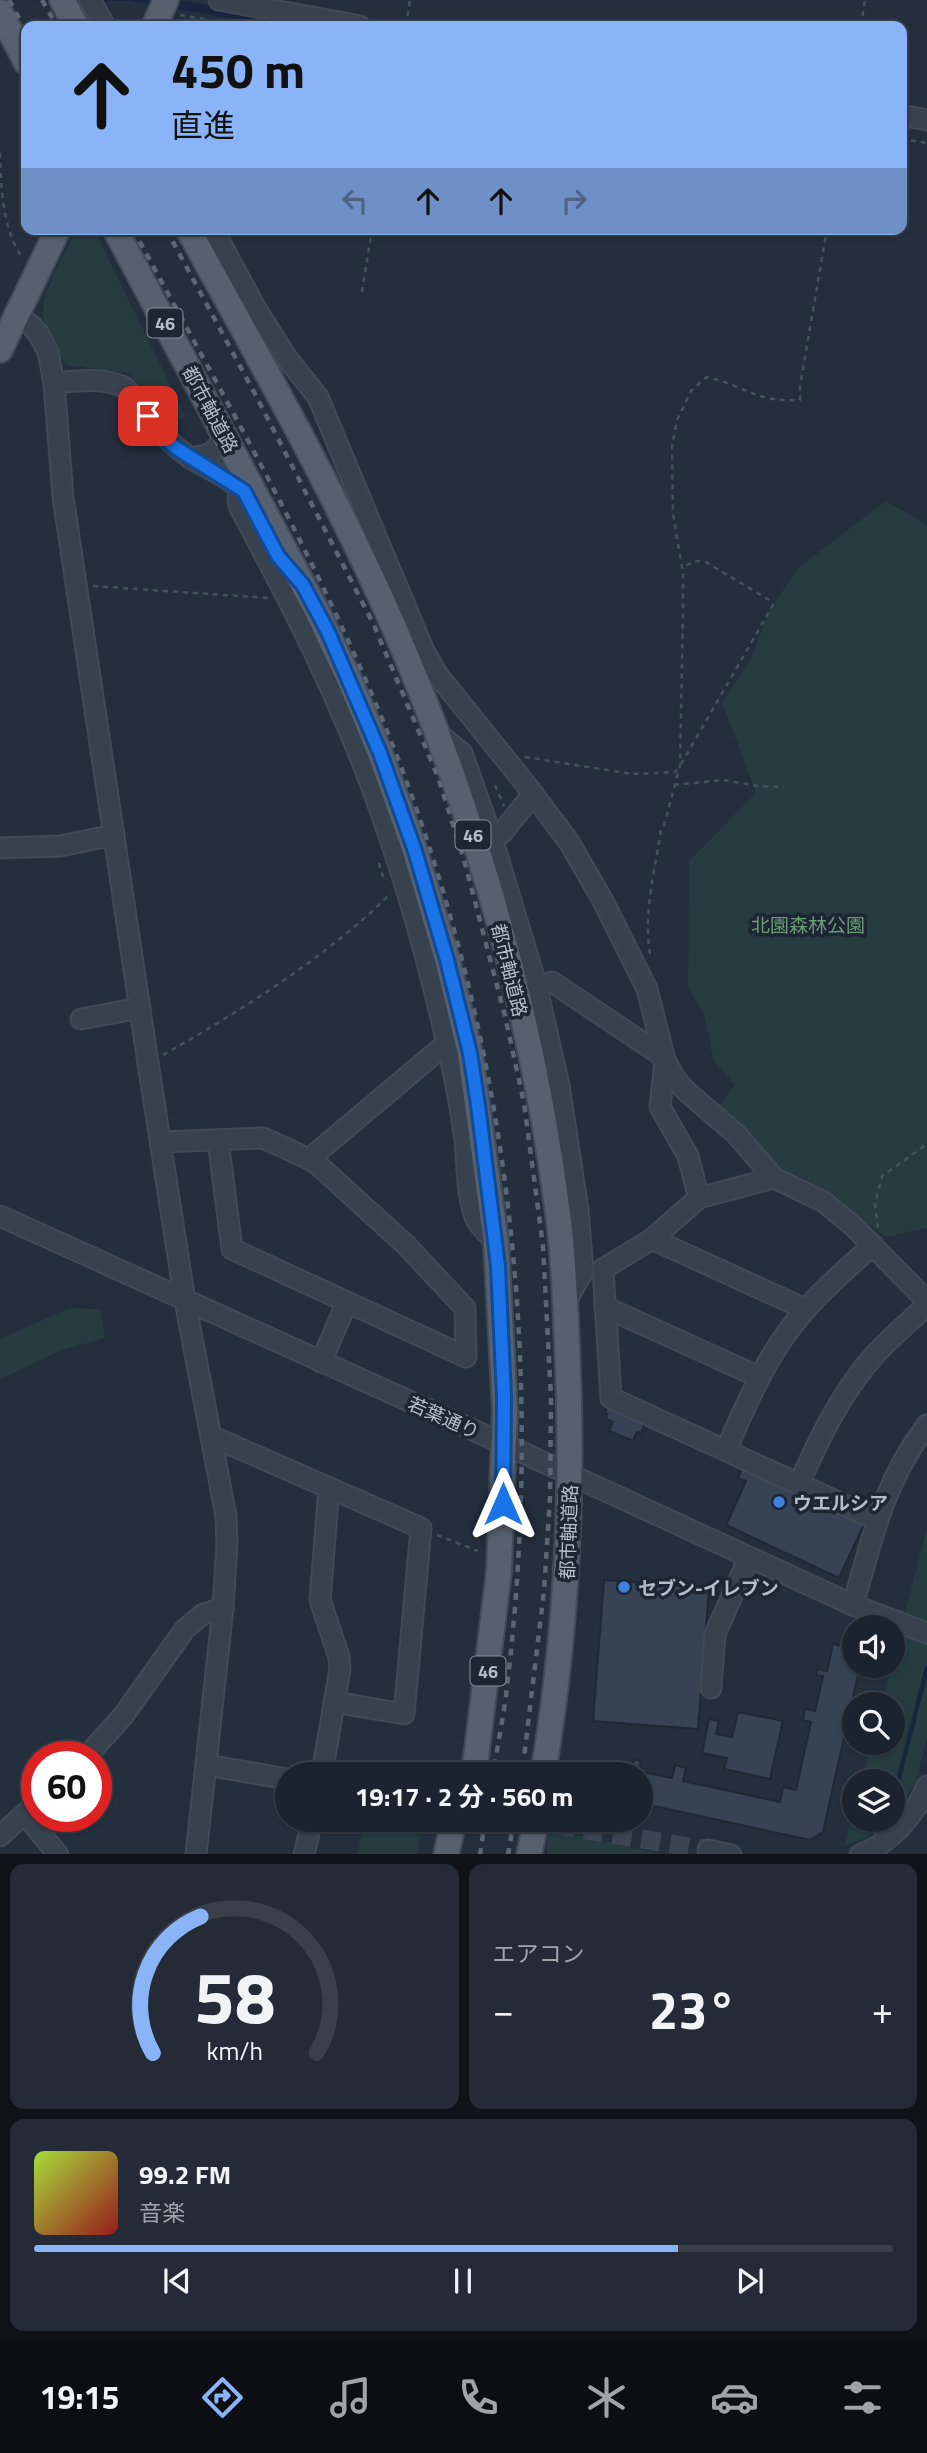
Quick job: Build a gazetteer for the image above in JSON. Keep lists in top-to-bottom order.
{
  "streets": {
    "main road": ["46", "都市軸道路"],
    "street": ["若葉通り"]
  },
  "crossings": [
    ["46", "都市軸道路"],
    ["都市軸道路", "若葉通り"]
  ],
  "parks": ["北園森林公園"],
  "places": ["ウエルシア", "セブン-イレブン"],
  "page": {
    "turn": ["450 m", "直進"],
    "limit": "60",
    "trip": "19:17 · 2 分 · 560 m",
    "tile": "エアコン",
    "heat": ["−", "23°", "+"],
    "song": ["99.2 FM", "音楽"],
    "tabs": "19:15",
    "gauge": ["58", "km/h"]
  }
}
